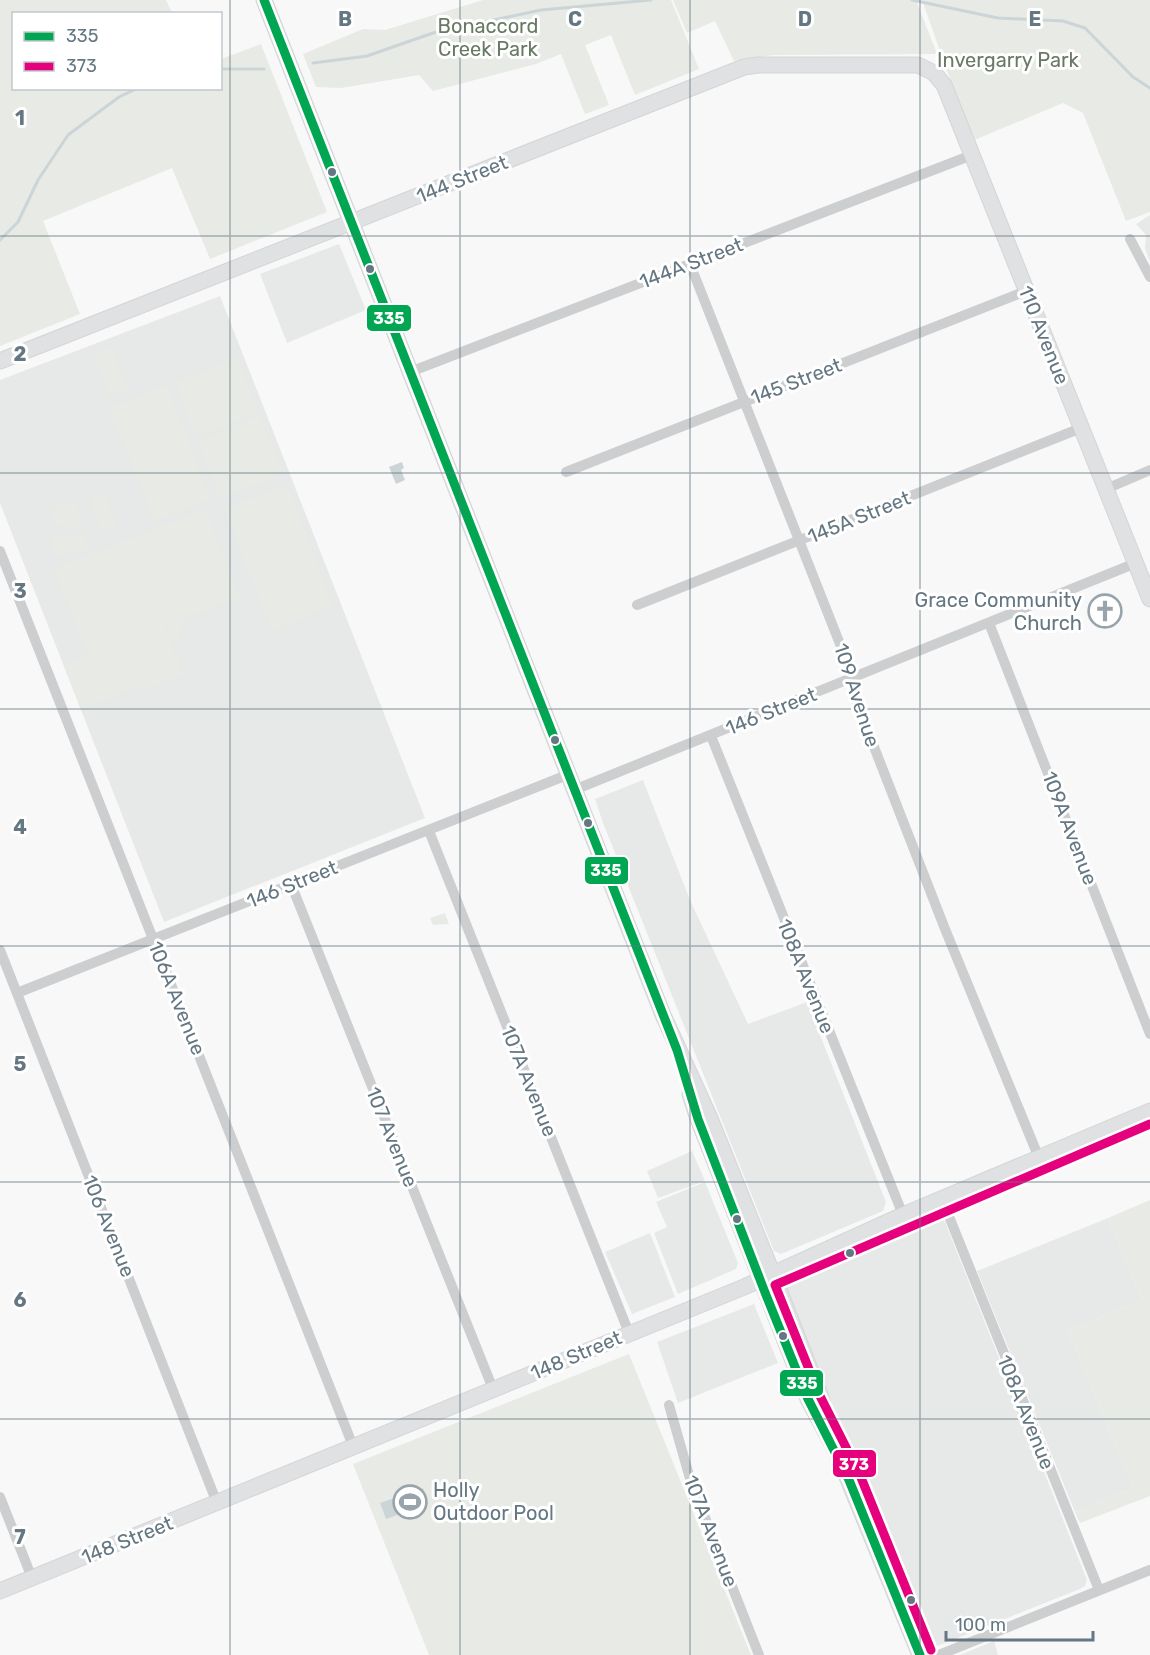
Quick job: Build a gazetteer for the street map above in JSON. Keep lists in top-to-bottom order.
{
  "streets": {
    "main road": ["144 Street", "110 Avenue", "148 Street"],
    "street": [
      "144A Street",
      "145 Street",
      "145A Street",
      "109 Avenue",
      "146 Street",
      "109A Avenue",
      "108A Avenue",
      "106A Avenue",
      "107A Avenue",
      "107 Avenue",
      "106 Avenue"
    ]
  },
  "crossings": [
    ["144 Street", "110 Avenue"],
    ["144A Street", "110 Avenue"],
    ["144A Street", "109 Avenue"],
    ["110 Avenue", "145 Street"],
    ["110 Avenue", "145A Street"],
    ["110 Avenue", "146 Street"],
    ["145 Street", "109 Avenue"],
    ["145A Street", "109 Avenue"],
    ["109 Avenue", "146 Street"],
    ["109 Avenue", "148 Street"],
    ["146 Street", "109A Avenue"],
    ["146 Street", "108A Avenue"],
    ["146 Street", "106A Avenue"],
    ["146 Street", "107A Avenue"],
    ["146 Street", "107 Avenue"],
    ["146 Street", "106 Avenue"],
    ["108A Avenue", "148 Street"],
    ["106A Avenue", "148 Street"],
    ["107A Avenue", "148 Street"],
    ["107 Avenue", "148 Street"],
    ["106 Avenue", "148 Street"]
  ],
  "parks": ["Bonaccord Creek Park", "Invergarry Park"],
  "places": {
    "church": ["Grace Community Church"],
    "sports": ["Holly Outdoor Pool"]
  },
  "lines": ["transit line 335", "transit line 373"],
  "legend": ["335", "373"],
  "scale_bar": "100 m",
  "grid": {
    "columns": [
      "B",
      "C",
      "D",
      "E"
    ],
    "rows": [
      "1",
      "2",
      "3",
      "4",
      "5",
      "6",
      "7"
    ]
  }
}
